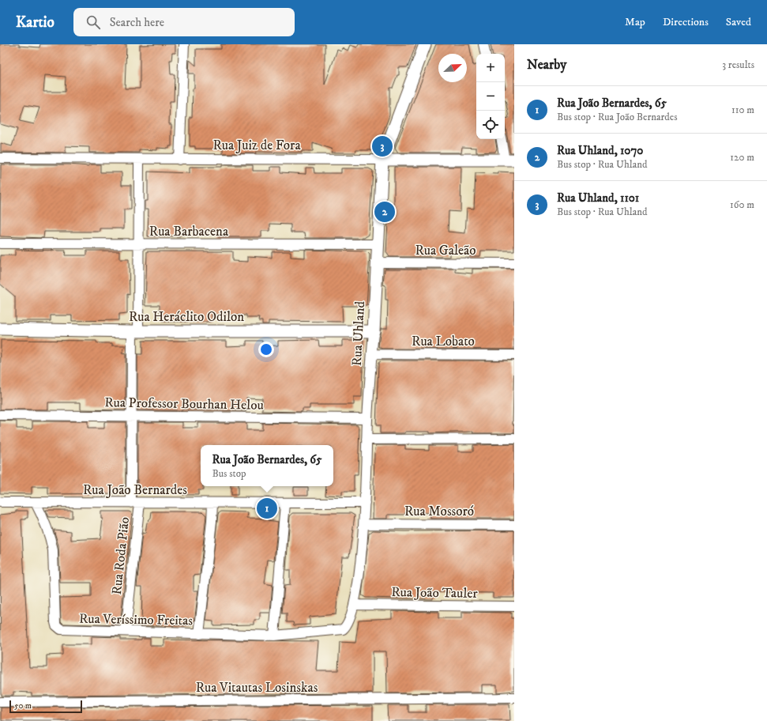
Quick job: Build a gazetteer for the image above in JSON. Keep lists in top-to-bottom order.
{
  "streets": {
    "street": [
      "Rua Juiz de Fora",
      "Rua Barbacena",
      "Rua Galeão",
      "Rua Heráclito Odilon",
      "Rua Uhland",
      "Rua Lobato",
      "Rua Professor Bourhan Helou",
      "Rua João Bernardes",
      "Rua Mossoró",
      "Rua Roda Pião",
      "Rua João Tauler",
      "Rua Veríssimo Freitas",
      "Rua Vitautas Losinskas"
    ]
  },
  "crossings": [
    ["Rua Juiz de Fora", "Rua Uhland"],
    ["Rua Juiz de Fora", "Rua Roda Pião"],
    ["Rua Barbacena", "Rua Uhland"],
    ["Rua Barbacena", "Rua Roda Pião"],
    ["Rua Galeão", "Rua Uhland"],
    ["Rua Heráclito Odilon", "Rua Uhland"],
    ["Rua Heráclito Odilon", "Rua Roda Pião"],
    ["Rua Uhland", "Rua Lobato"],
    ["Rua Uhland", "Rua Professor Bourhan Helou"],
    ["Rua Uhland", "Rua João Bernardes"],
    ["Rua Uhland", "Rua Mossoró"],
    ["Rua Uhland", "Rua João Tauler"],
    ["Rua Uhland", "Rua Veríssimo Freitas"],
    ["Rua Professor Bourhan Helou", "Rua Roda Pião"],
    ["Rua João Bernardes", "Rua Roda Pião"],
    ["Rua João Bernardes", "Rua Veríssimo Freitas"],
    ["Rua Roda Pião", "Rua Veríssimo Freitas"]
  ],
  "scale_bar": "50 m",
  "north": "top right",
  "page": {
    "header": "Kartio",
    "search": "Search here",
    "nav": ["Map", "Directions", "Saved"],
    "heading": ["Nearby", "3 results"],
    "map_buttons": ["+", "−"],
    "list": [
      {
        "mark": "1",
        "name": "Rua João Bernardes, 65",
        "note": "Bus stop · Rua João Bernardes",
        "value": "110 m"
      },
      {
        "mark": "2",
        "name": "Rua Uhland, 1070",
        "note": "Bus stop · Rua Uhland",
        "value": "120 m"
      },
      {
        "mark": "3",
        "name": "Rua Uhland, 1101",
        "note": "Bus stop · Rua Uhland",
        "value": "160 m"
      }
    ],
    "pins": ["3", "2", "1"],
    "popup": ["Rua João Bernardes, 65", "Bus stop"],
    "scale": "50 m"
  }
}
